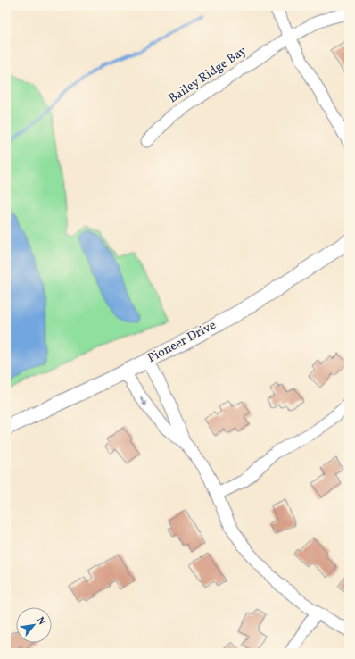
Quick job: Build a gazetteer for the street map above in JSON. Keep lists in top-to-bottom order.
{
  "streets": {
    "street": ["Bailey Ridge Bay", "Pioneer Drive"]
  },
  "north": "top right"
}
